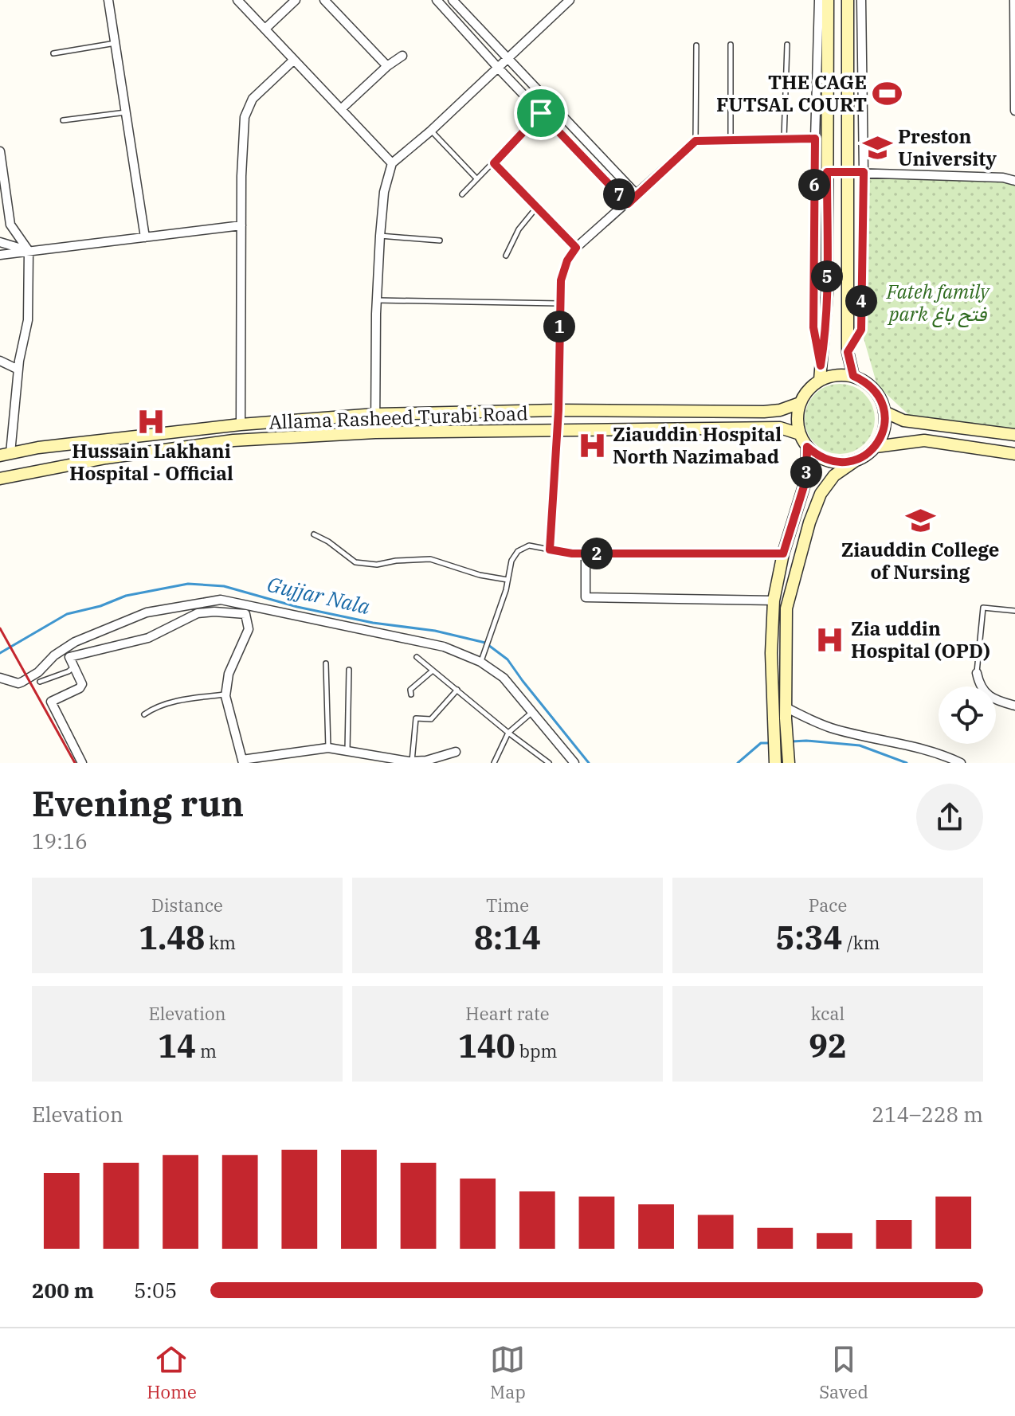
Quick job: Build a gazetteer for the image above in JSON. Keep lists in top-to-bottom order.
{
  "streets": {
    "main road": ["Allama Rasheed Turabi Road"]
  },
  "water": ["Gujjar Nala"],
  "parks": ["Fateh family park فتح باغ"],
  "places": {
    "sports": ["THE CAGE FUTSAL COURT"],
    "school or university": ["Preston University", "Ziauddin College of Nursing"],
    "hospital": ["Hussain Lakhani Hospital - Official", "Ziauddin Hospital North Nazimabad", "Zia uddin Hospital (OPD)"]
  },
  "page": {
    "pins": [
      "6",
      "7",
      "5",
      "4",
      "1",
      "3",
      "2"
    ],
    "heading": ["Evening run", "19:16"],
    "stats": [
      ["Distance", "1.48 km"],
      ["Time", "8:14"],
      ["Pace", "5:34 /km"],
      ["Elevation", "14 m"],
      ["Heart rate", "140 bpm"],
      ["kcal", "92"]
    ],
    "chart": ["Elevation", "214–228 m"],
    "list": [
      {
        "name": "200 m",
        "note": "5:05"
      }
    ],
    "tabs": ["Home", "Map", "Saved"]
  }
}
